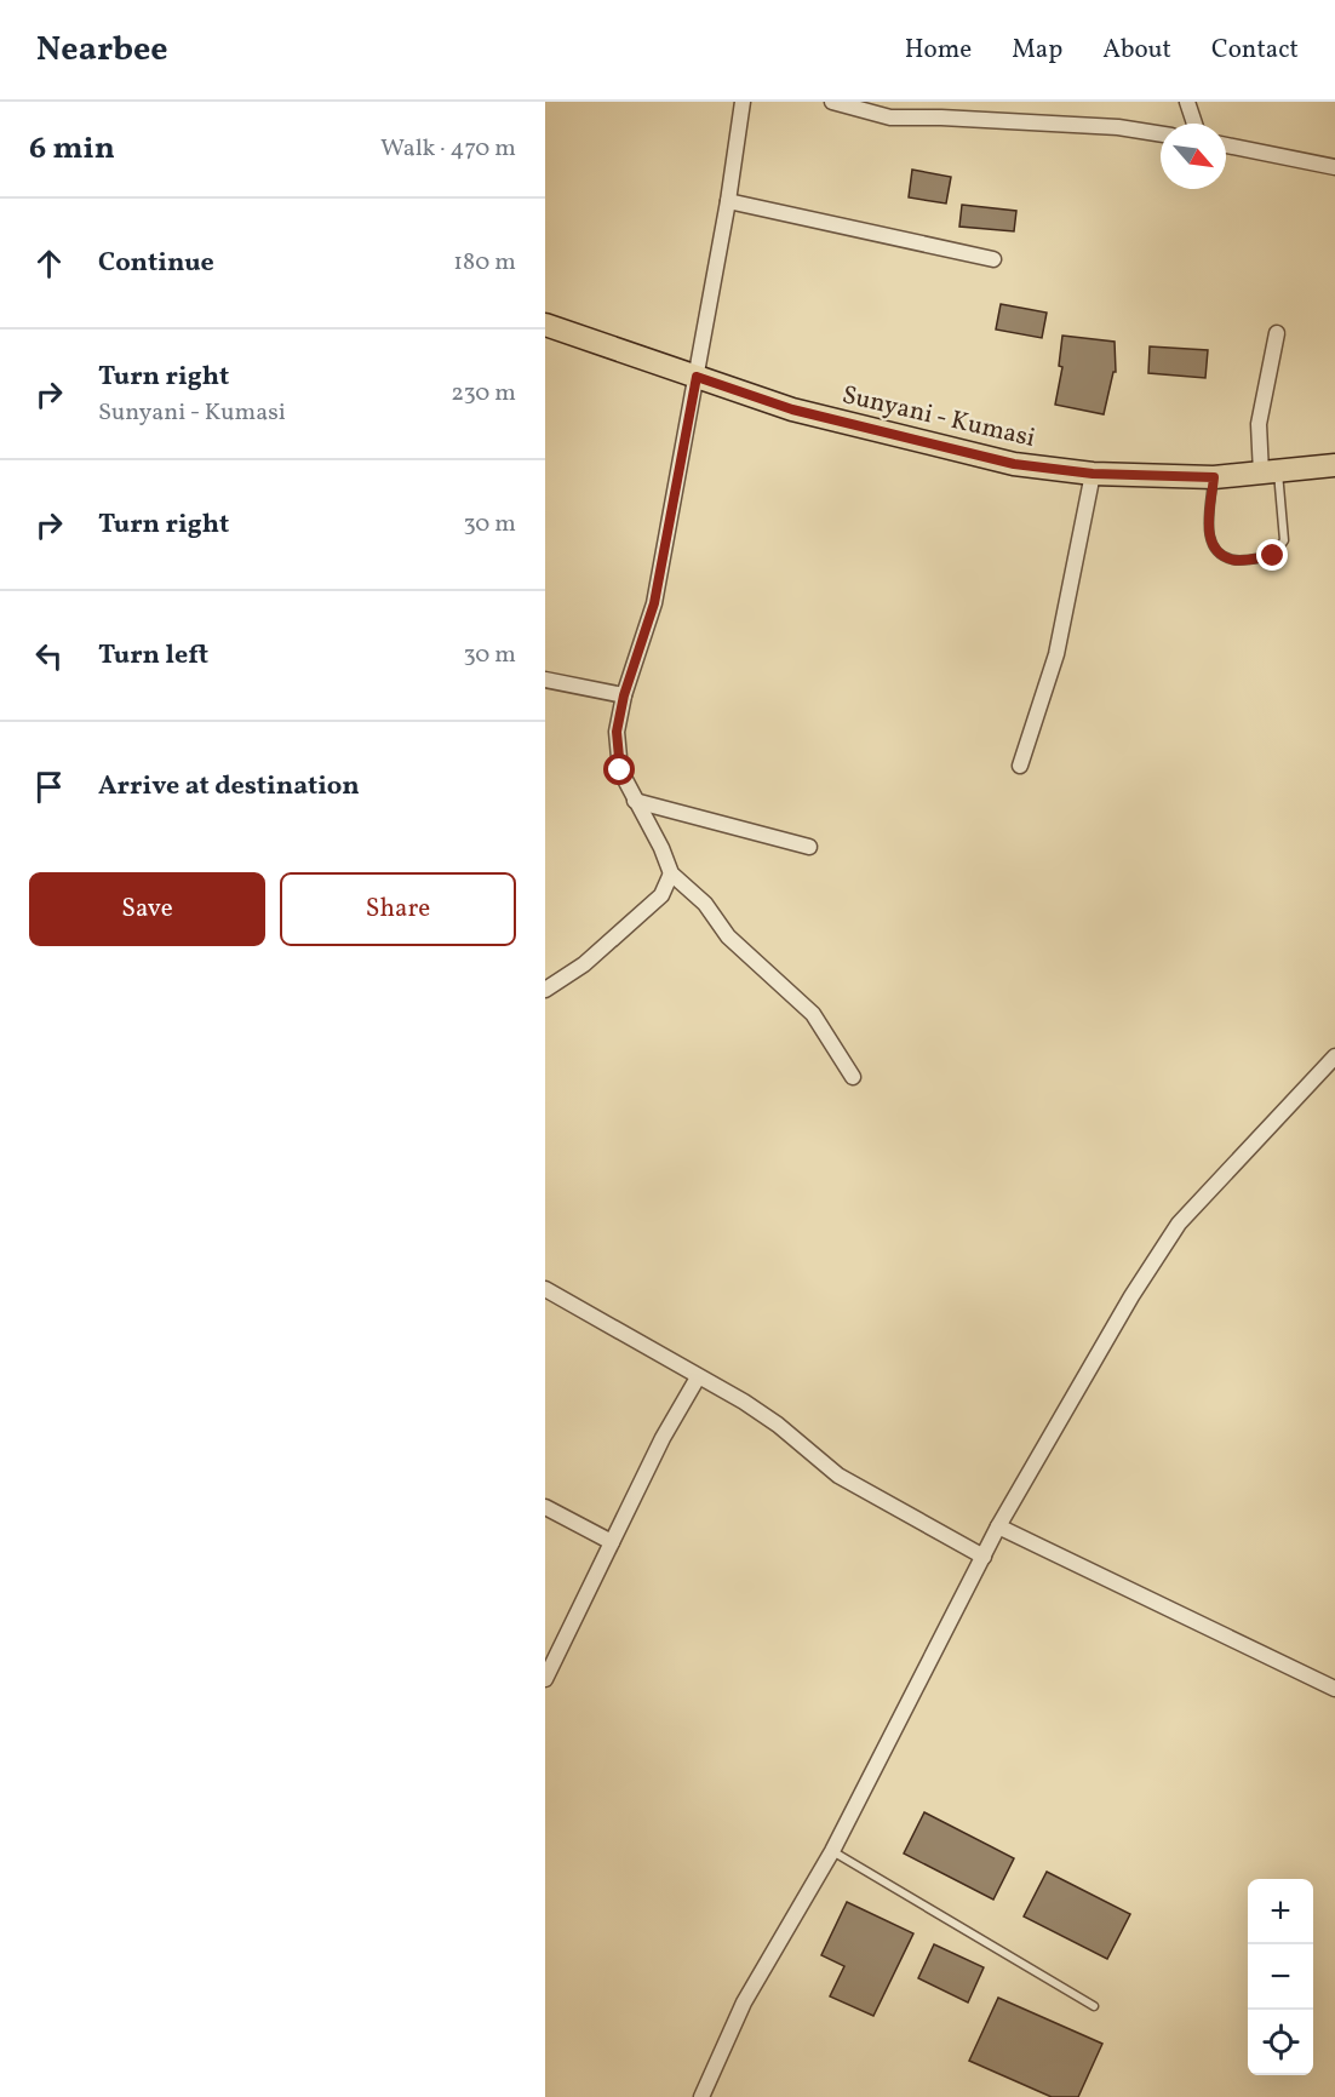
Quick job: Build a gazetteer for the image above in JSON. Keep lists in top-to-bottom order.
{
  "streets": {
    "main road": ["Sunyani - Kumasi"]
  },
  "north": "bottom right",
  "page": {
    "header": "Nearbee",
    "nav": [
      "Home",
      "Map",
      "About",
      "Contact"
    ],
    "heading": ["6 min", "Walk · 470 m"],
    "list": [
      ["Continue", "180 m"],
      ["Turn right", "Sunyani - Kumasi", "230 m"],
      ["Turn right", "30 m"],
      ["Turn left", "30 m"],
      "Arrive at destination"
    ],
    "buttons": ["Save", "Share"],
    "map_buttons": ["+", "−"]
  }
}
